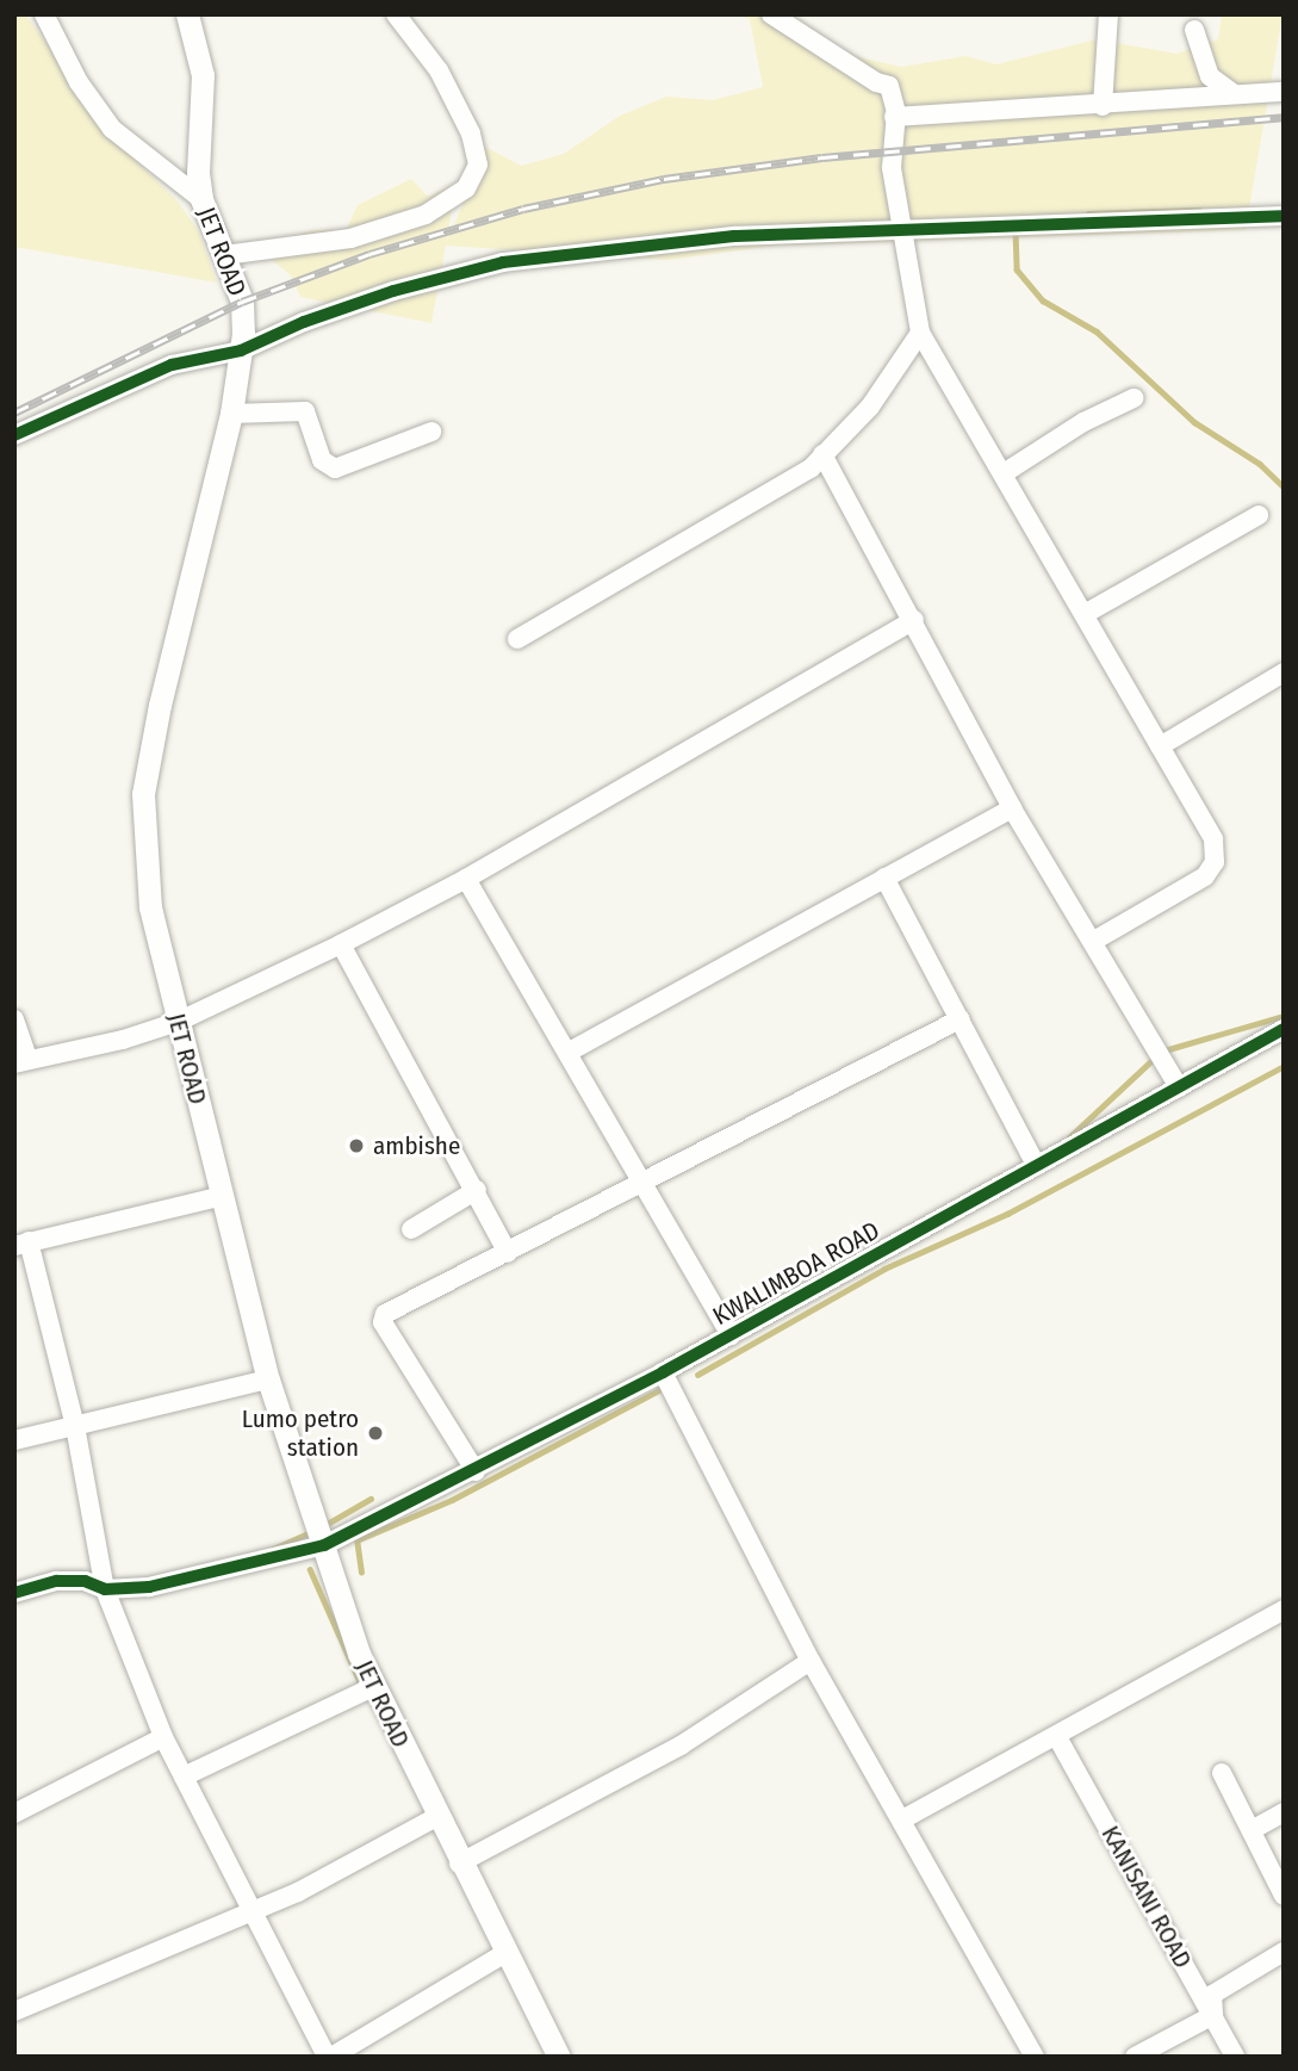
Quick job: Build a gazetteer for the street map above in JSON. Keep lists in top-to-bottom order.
{
  "streets": {
    "main road": ["JET ROAD"],
    "street": ["KWALIMBOA ROAD", "KANISANI ROAD"]
  },
  "crossings": [
    ["JET ROAD", "KWALIMBOA ROAD"]
  ],
  "places": ["ambishe", "Lumo petro station"]
}
